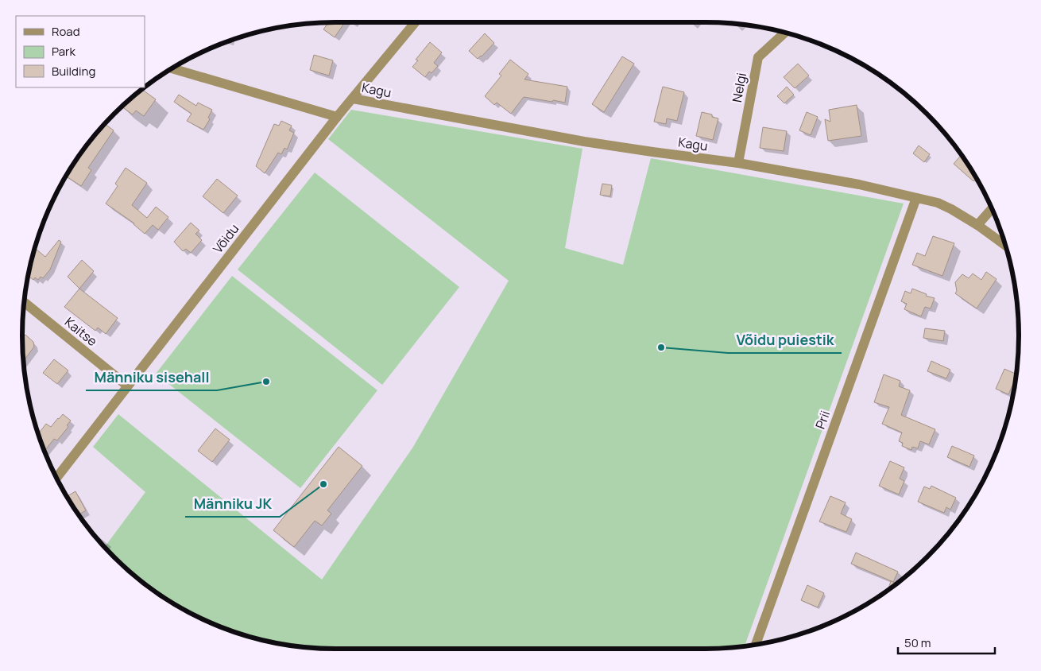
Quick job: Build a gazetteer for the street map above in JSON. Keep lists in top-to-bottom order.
{
  "streets": {
    "street": [
      "Nelgi",
      "Kagu",
      "Võidu",
      "Kaitse",
      "Prii"
    ]
  },
  "crossings": [
    ["Nelgi", "Kagu"],
    ["Kagu", "Võidu"],
    ["Kagu", "Prii"],
    ["Võidu", "Kaitse"]
  ],
  "places": ["Võidu puiestik", "Männiku sisehall", "Männiku JK"],
  "legend": ["Road", "Park", "Building"],
  "scale_bar": "50 m"
}
